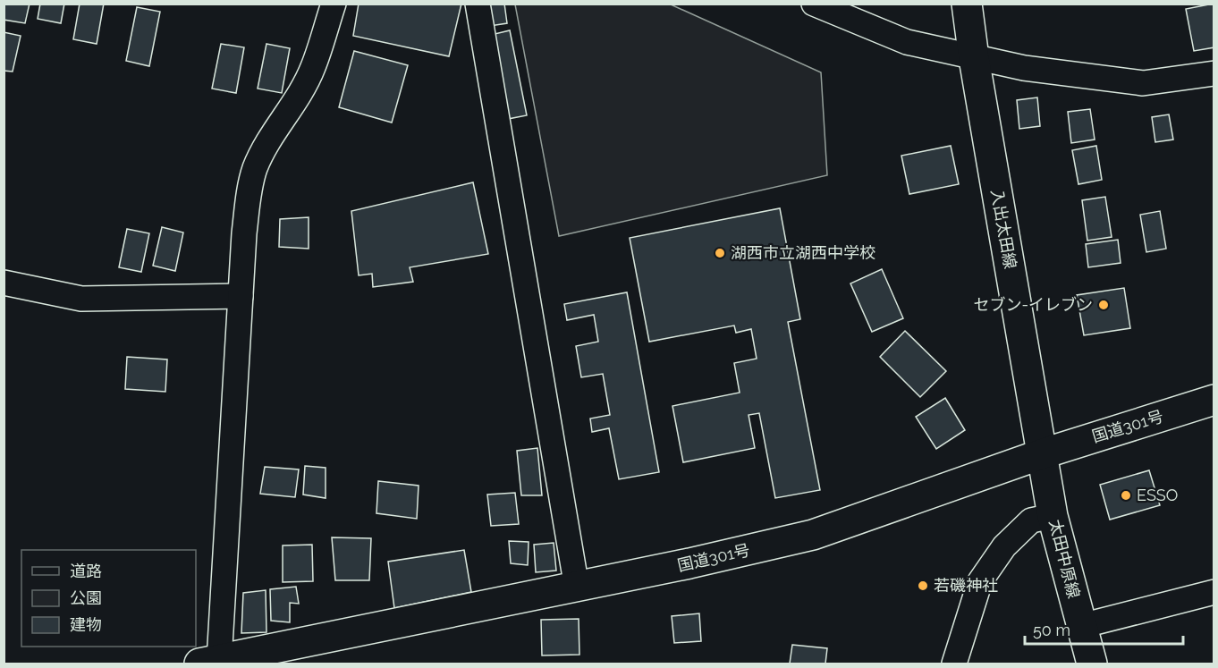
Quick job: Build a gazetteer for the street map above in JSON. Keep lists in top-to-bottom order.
{
  "streets": {
    "main road": ["入出太田線", "国道301号", "太田中原線"]
  },
  "crossings": [
    ["入出太田線", "国道301号"],
    ["入出太田線", "太田中原線"],
    ["国道301号", "太田中原線"]
  ],
  "places": [
    "湖西市立湖西中学校",
    "セブン-イレブン",
    "ESSO",
    "若磯神社"
  ],
  "legend": ["道路", "公園", "建物"],
  "scale_bar": "50 m"
}
